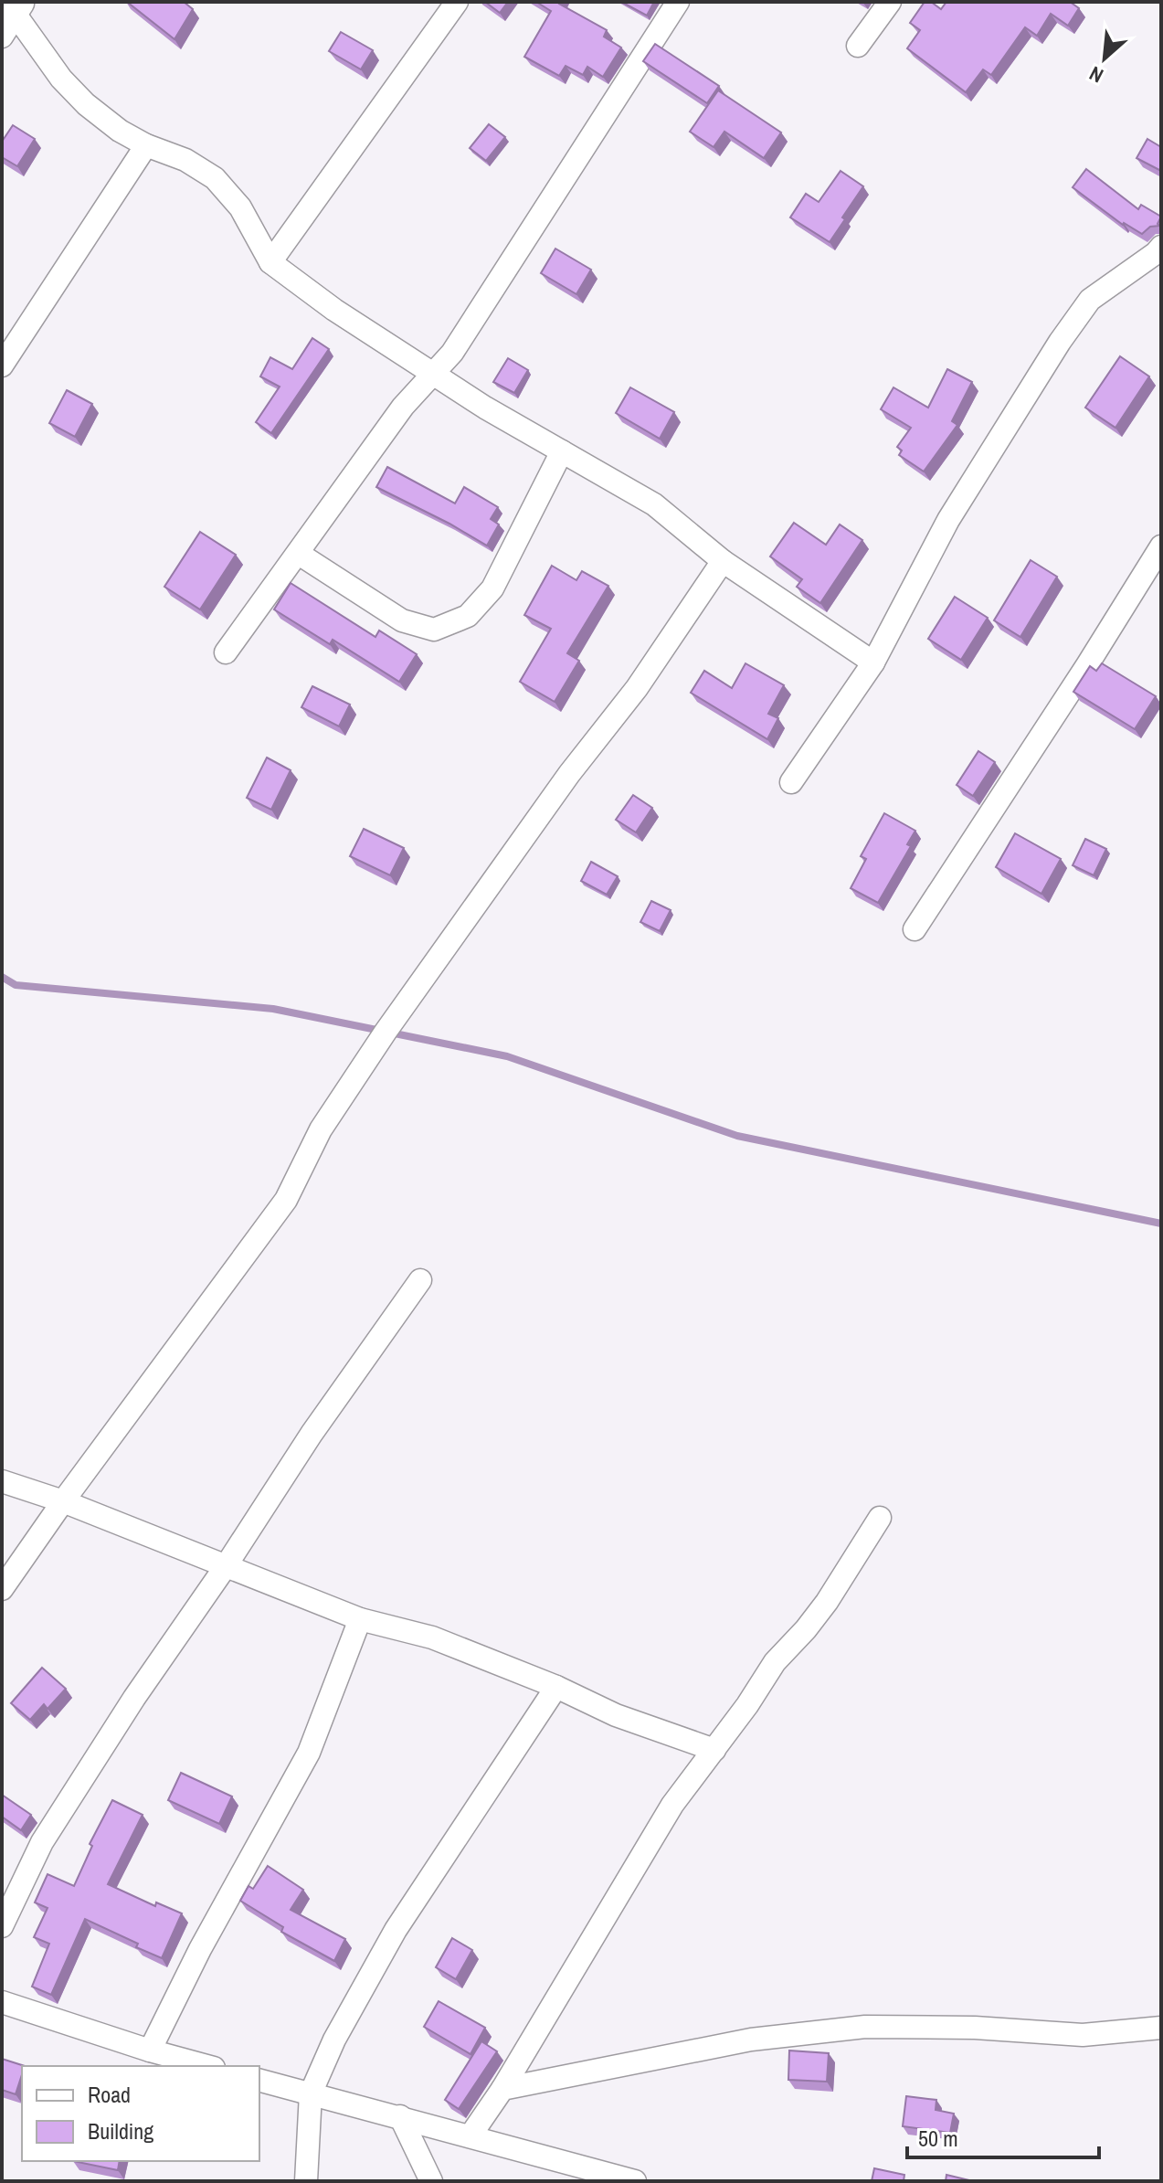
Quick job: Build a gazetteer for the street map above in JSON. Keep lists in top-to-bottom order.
{
  "legend": ["Road", "Building"],
  "scale_bar": "50 m",
  "north": "bottom left"
}
